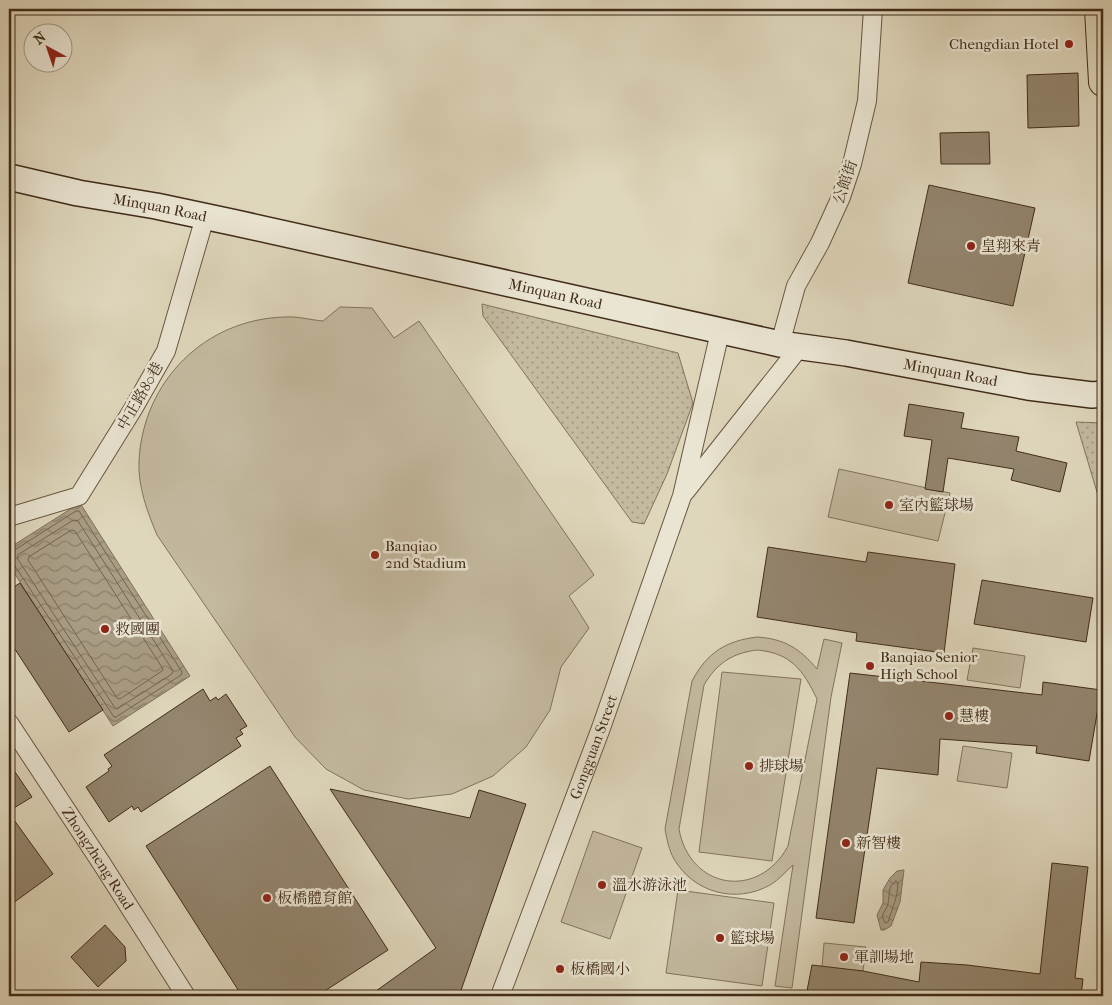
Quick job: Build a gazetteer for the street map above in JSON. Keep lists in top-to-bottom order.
{
  "streets": {
    "main road": ["Minquan Road"],
    "street": [
      "公館街",
      "中正路80巷",
      "Gongguan Street",
      "Zhongzheng Road"
    ]
  },
  "crossings": [
    ["公館街", "Minquan Road"],
    ["Minquan Road", "中正路80巷"]
  ],
  "places": [
    "Chengdian Hotel",
    "皇翔來青",
    "室內籃球場",
    "Banqiao 2nd Stadium",
    "救國團",
    "Banqiao Senior High School",
    "慧樓",
    "排球場",
    "新智樓",
    "溫水游泳池",
    "板橋體育館",
    "籃球場",
    "軍訓場地",
    "板橋國小"
  ],
  "north": "top left"
}
